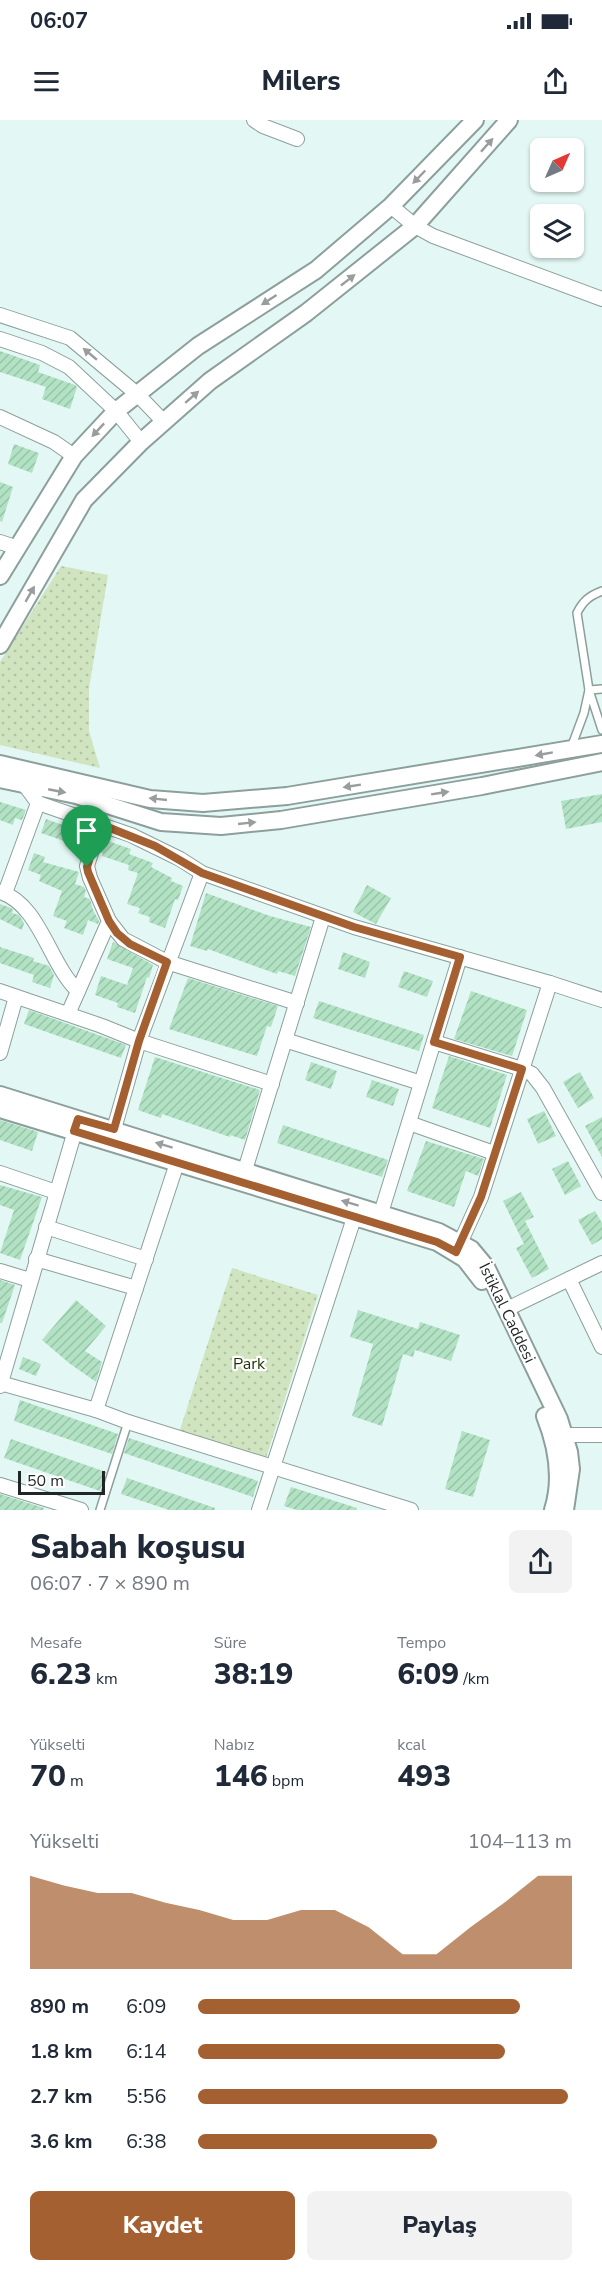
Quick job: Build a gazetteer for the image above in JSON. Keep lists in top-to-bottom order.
{
  "streets": {
    "street": ["İstiklal Caddesi"]
  },
  "parks": ["Park"],
  "scale_bar": "50 m",
  "north": "top right",
  "page": {
    "status": "06:07",
    "header": "Milers",
    "scale": "50 m",
    "heading": ["Sabah koşusu", "06:07 · 7 × 890 m"],
    "stats": [
      ["Mesafe", "6.23 km"],
      ["Süre", "38:19"],
      ["Tempo", "6:09 /km"],
      ["Yükselti", "70 m"],
      ["Nabız", "146 bpm"],
      ["kcal", "493"]
    ],
    "chart": ["Yükselti", "104–113 m"],
    "list": [
      {
        "name": "890 m",
        "note": "6:09"
      },
      {
        "name": "1.8 km",
        "note": "6:14"
      },
      {
        "name": "2.7 km",
        "note": "5:56"
      },
      {
        "name": "3.6 km",
        "note": "6:38"
      }
    ],
    "buttons": ["Kaydet", "Paylaş"]
  }
}
